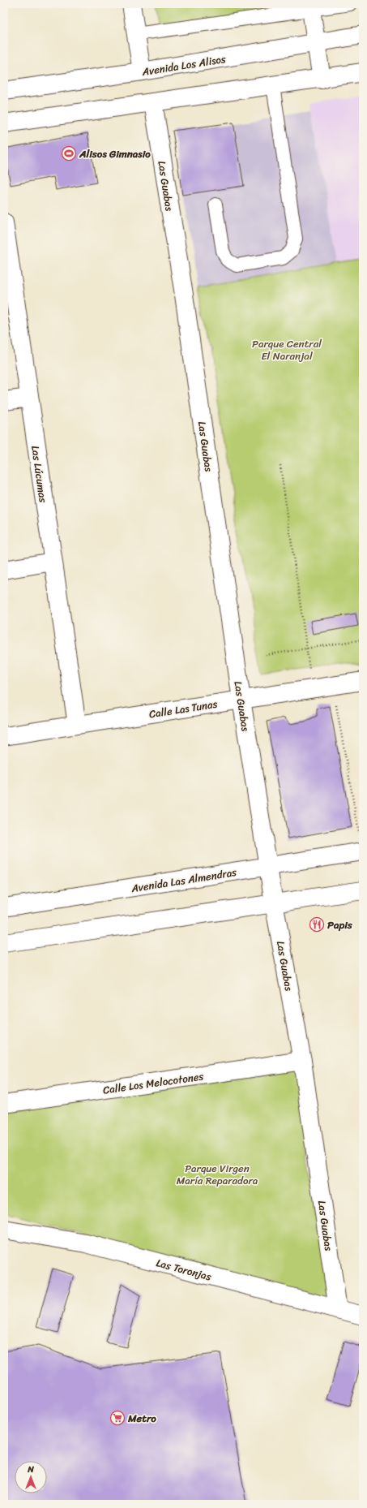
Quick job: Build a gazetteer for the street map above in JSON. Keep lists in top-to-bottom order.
{
  "streets": {
    "street": [
      "Avenida Los Alisos",
      "Las Guabas",
      "Las Lúcumas",
      "Calle Las Tunas",
      "Avenida Las Almendras",
      "Calle Los Melocotones",
      "Las Toronjas"
    ]
  },
  "crossings": [
    ["Las Guabas", "Calle Las Tunas"],
    ["Las Guabas", "Avenida Las Almendras"],
    ["Las Guabas", "Calle Los Melocotones"],
    ["Las Guabas", "Las Toronjas"],
    ["Las Lúcumas", "Calle Las Tunas"]
  ],
  "parks": ["Parque Central El Naranjal", "Parque Virgen María Reparadora"],
  "places": {
    "sports": ["Alisos Gimnasio"],
    "restaurant": ["Papis"],
    "supermarket": ["Metro"]
  },
  "north": "top"
}
